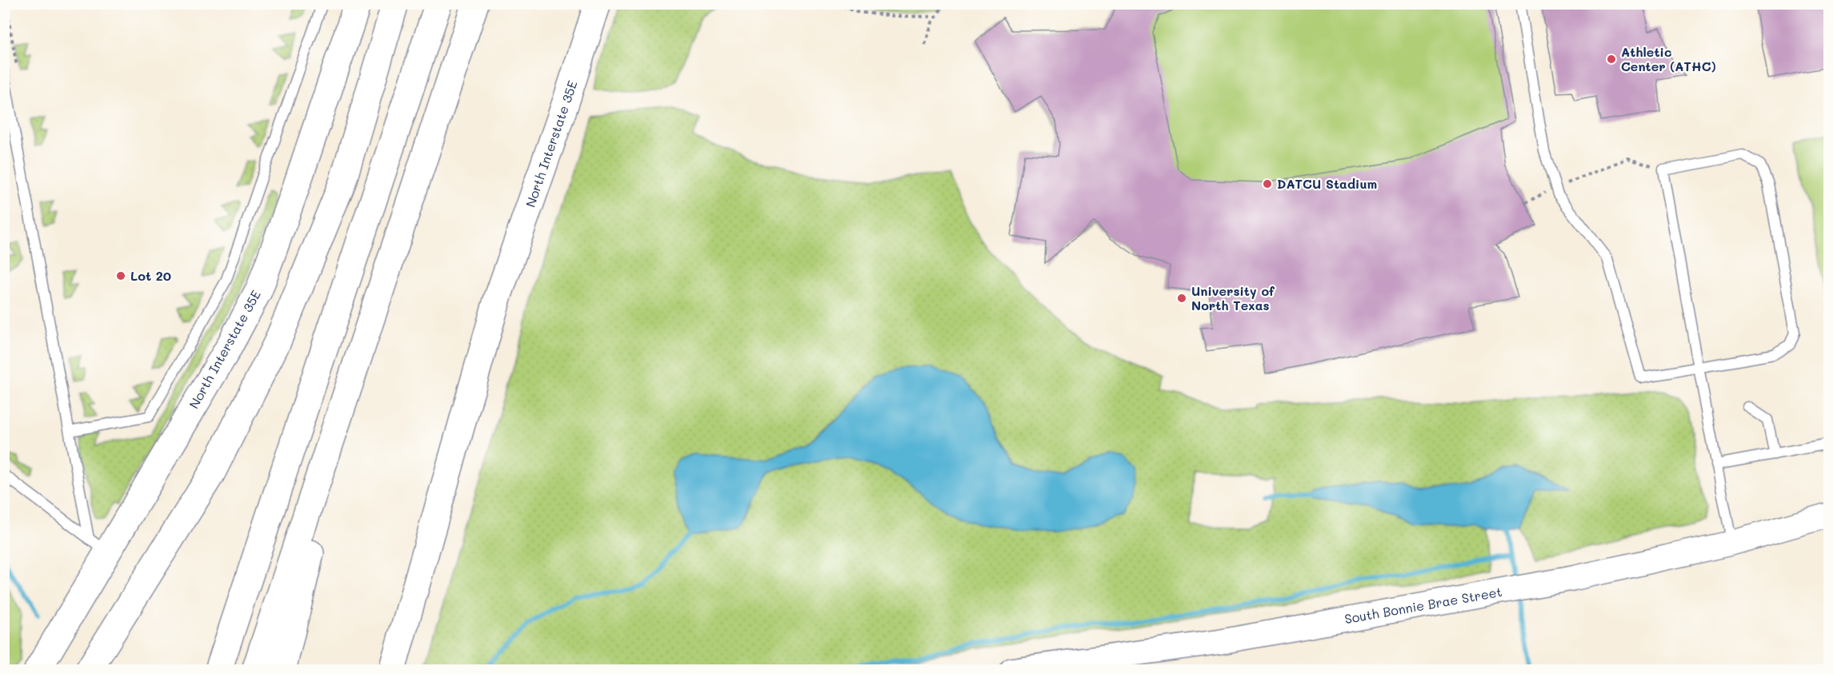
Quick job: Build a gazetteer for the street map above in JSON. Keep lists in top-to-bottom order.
{
  "streets": {
    "main road": ["North Interstate 35E"],
    "street": ["South Bonnie Brae Street"]
  },
  "places": [
    "Athletic Center (ATHC)",
    "DATCU Stadium",
    "Lot 20",
    "University of North Texas"
  ]
}
